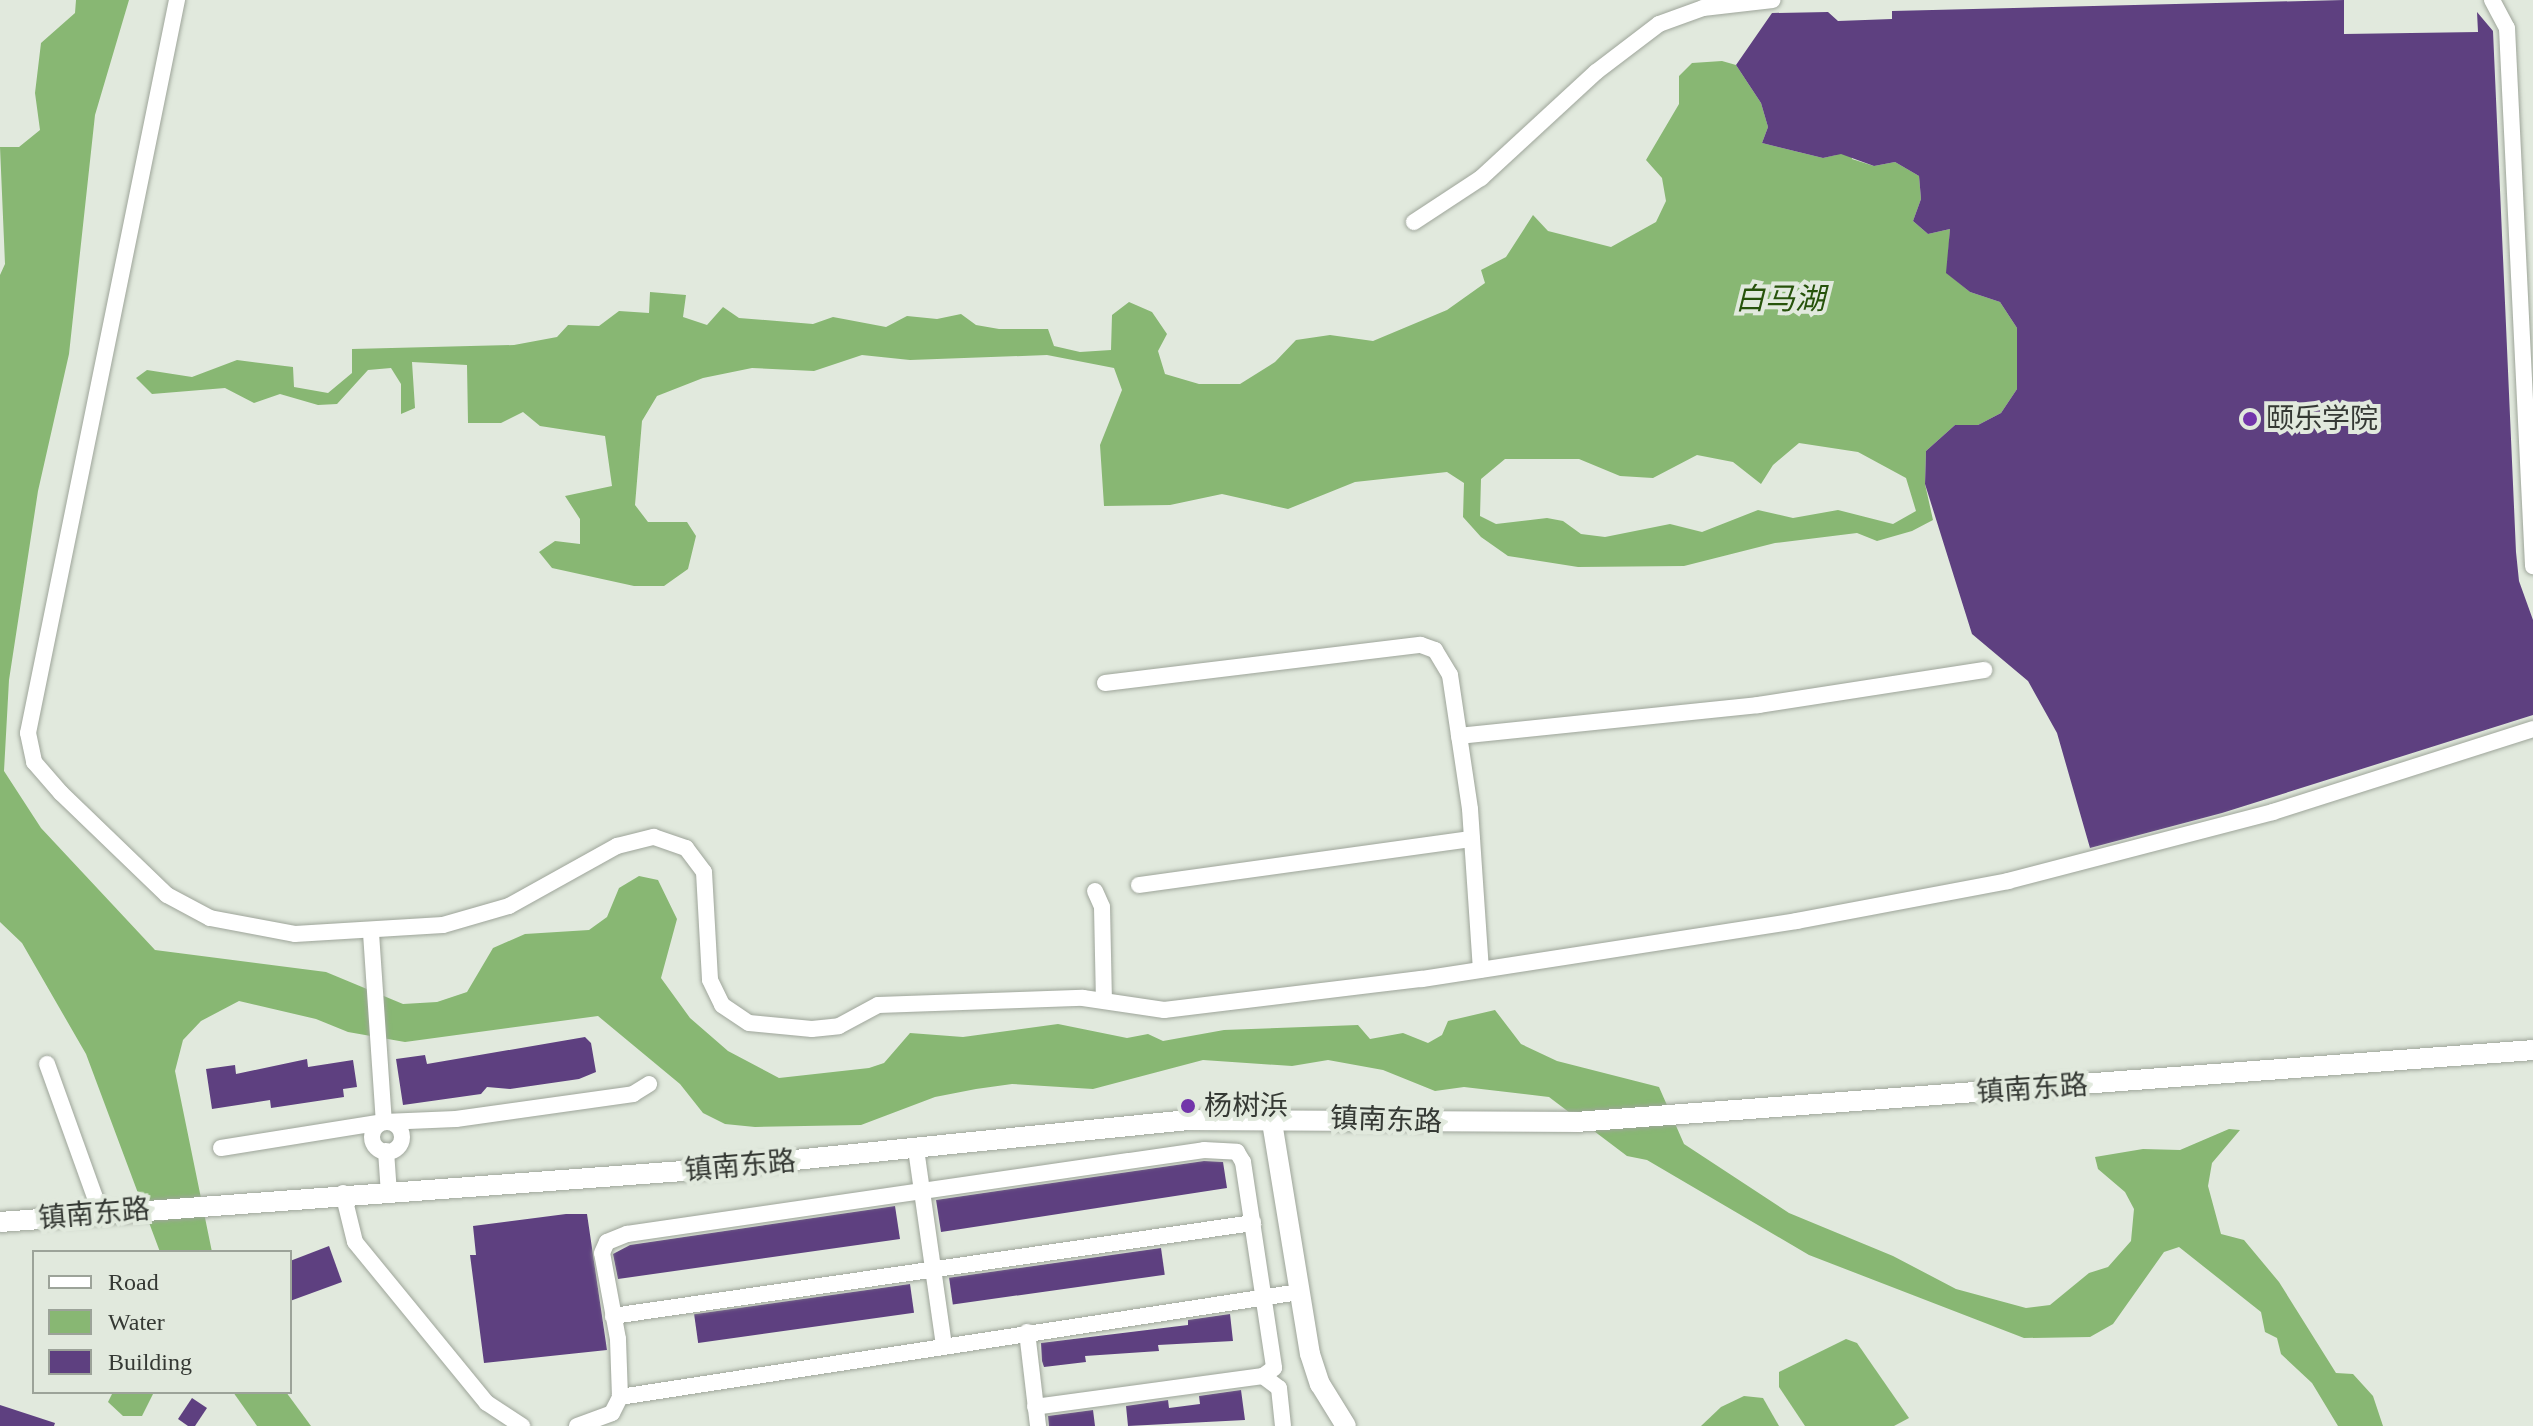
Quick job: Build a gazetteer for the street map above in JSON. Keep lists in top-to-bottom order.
{
  "streets": {
    "street": ["镇南东路"]
  },
  "water": ["白马湖"],
  "places": ["颐乐学院", "杨树浜"],
  "legend": ["Road", "Water", "Building"]
}
